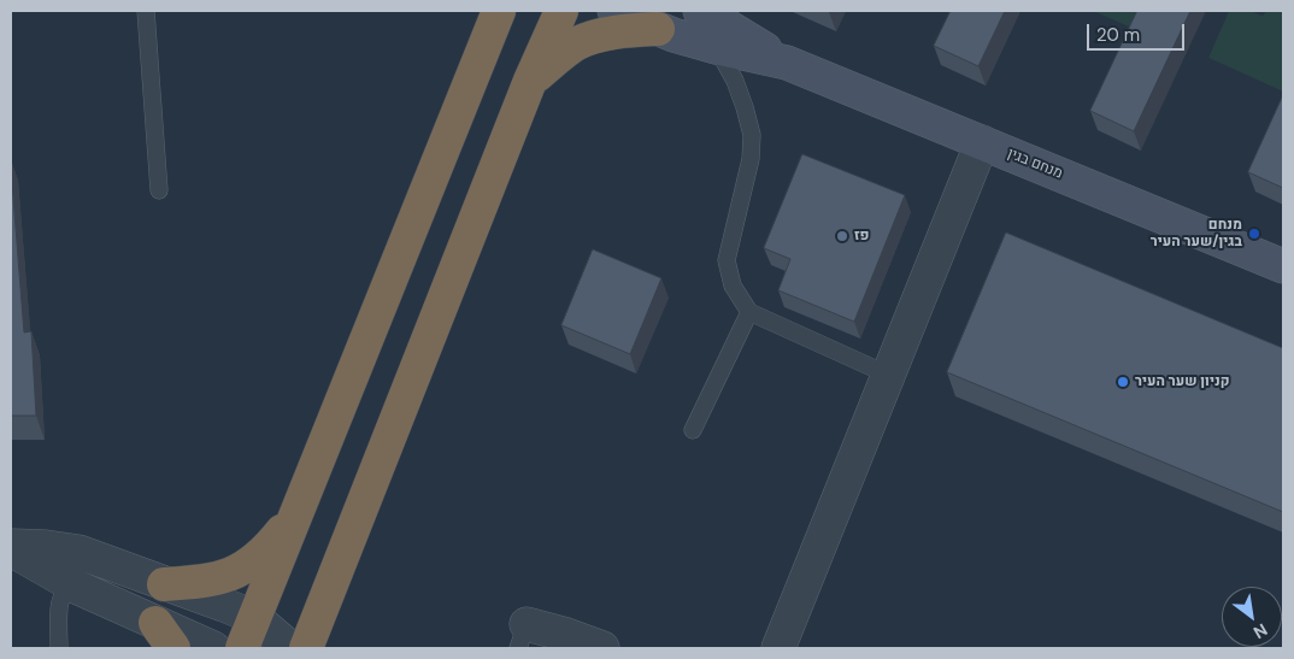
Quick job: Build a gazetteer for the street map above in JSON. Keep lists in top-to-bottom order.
{
  "streets": {
    "street": ["מנחם בגין"]
  },
  "places": ["מנחם בגין/שער העיר", "פז", "קניון שער העיר"],
  "scale_bar": "20 m",
  "north": "bottom right"
}
